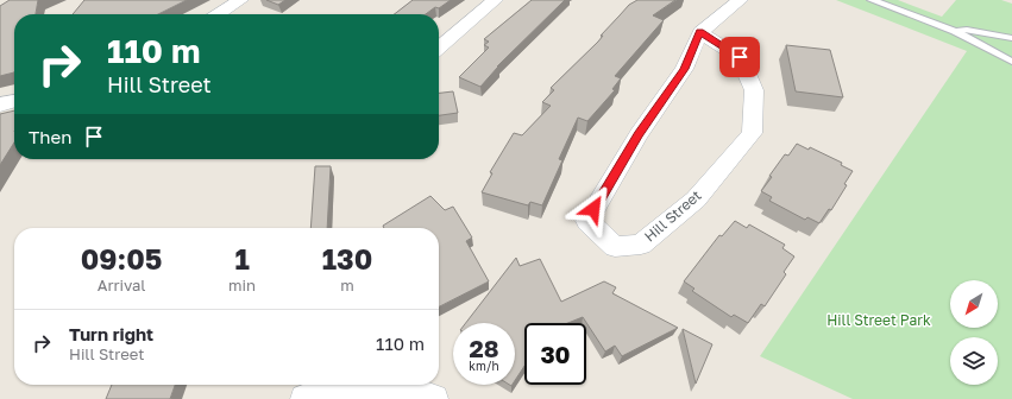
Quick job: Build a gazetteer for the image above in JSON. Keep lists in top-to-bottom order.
{
  "streets": {
    "street": ["Hill Street"]
  },
  "parks": ["Hill Street Park"],
  "north": "bottom left",
  "page": {
    "turn": ["110 m", "Hill Street"],
    "then": "Then",
    "eta": [
      "09:05",
      "Arrival",
      "1",
      "min",
      "130",
      "m"
    ],
    "list": [
      {
        "name": "Turn right",
        "note": "Hill Street",
        "value": "110 m"
      }
    ],
    "speed": "28 km/h",
    "limit": "30"
  }
}
